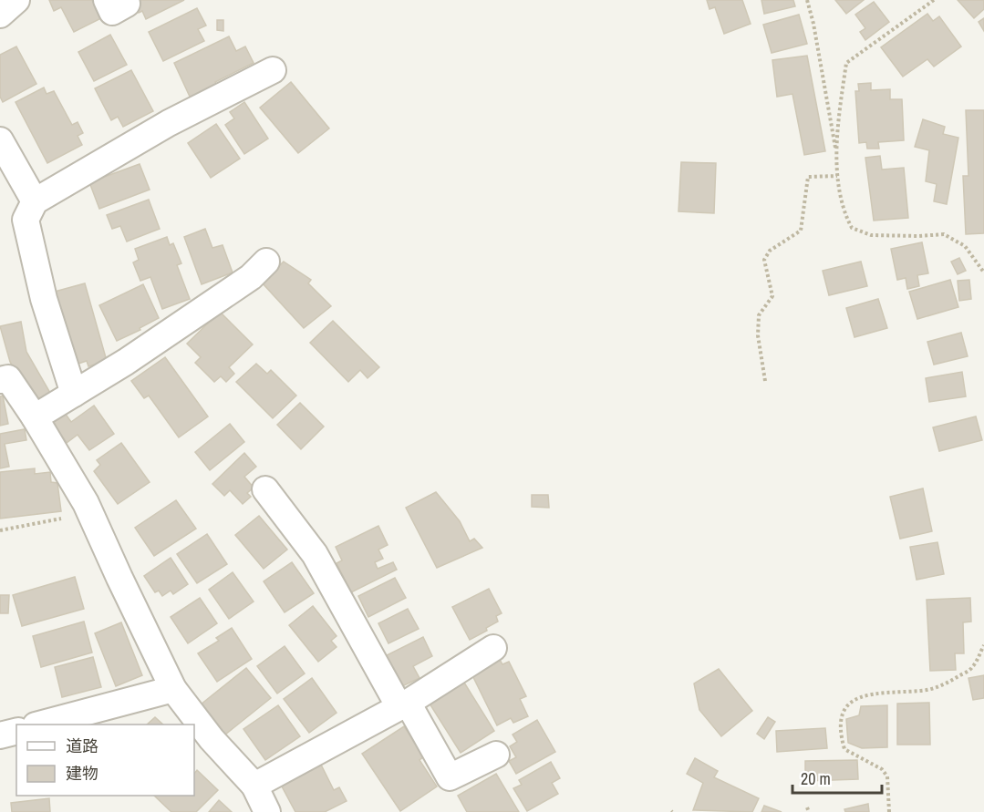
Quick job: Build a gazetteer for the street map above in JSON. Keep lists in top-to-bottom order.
{
  "legend": ["道路", "建物"],
  "scale_bar": "20 m"
}
